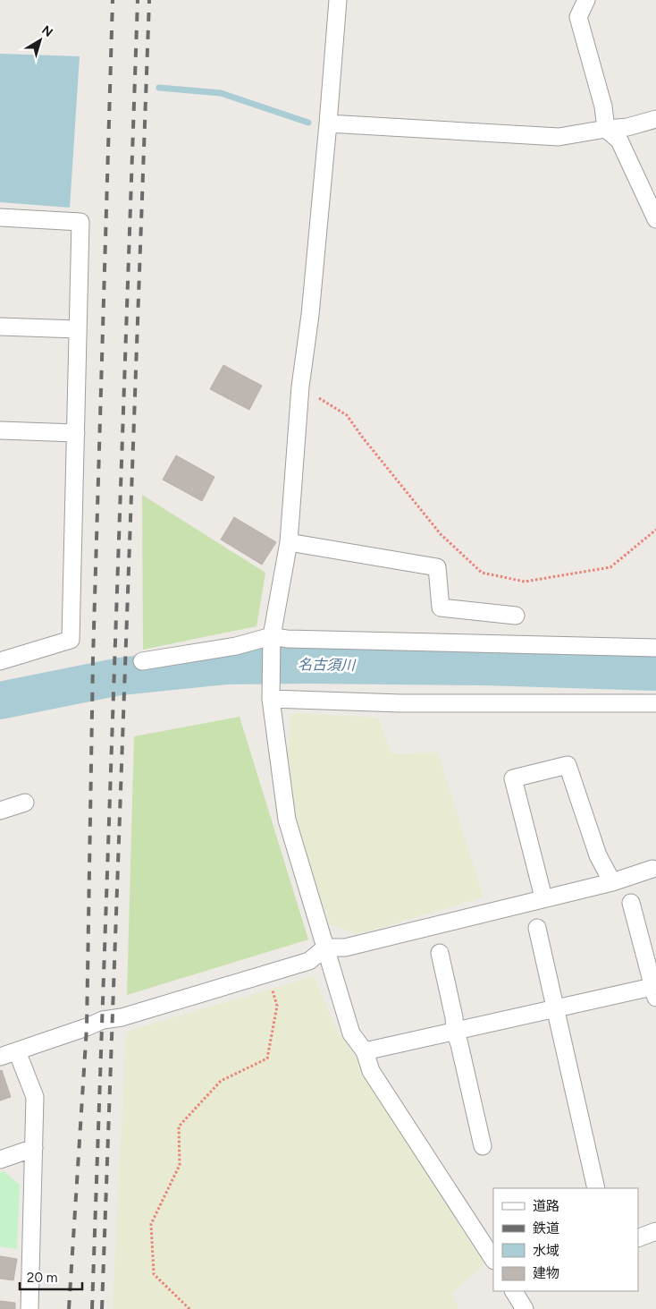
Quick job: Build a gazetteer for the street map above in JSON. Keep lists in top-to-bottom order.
{
  "water": ["名古須川"],
  "legend": [
    "道路",
    "鉄道",
    "水域",
    "建物"
  ],
  "scale_bar": "20 m",
  "north": "top right"
}
